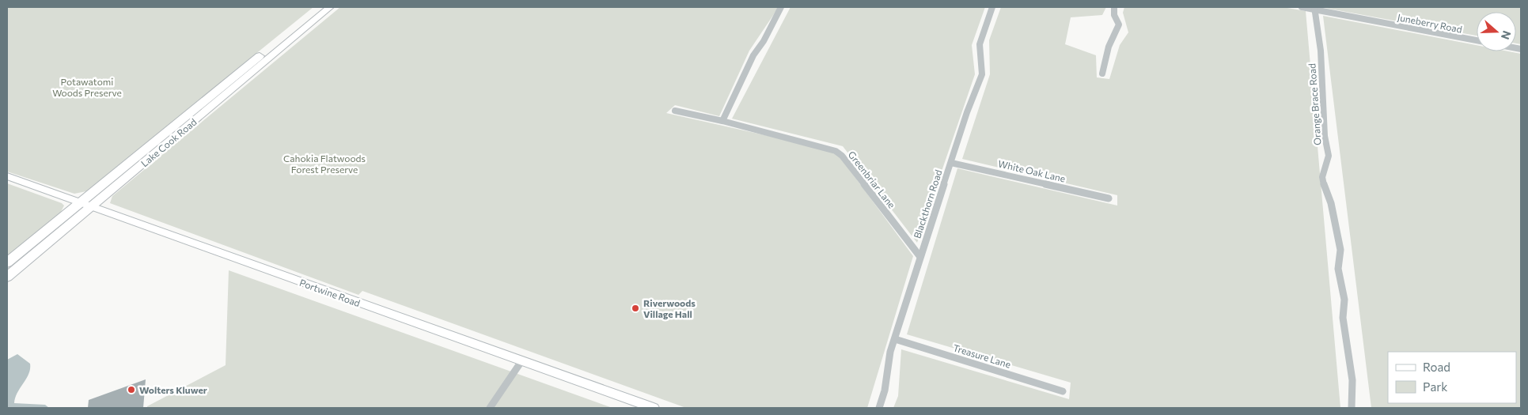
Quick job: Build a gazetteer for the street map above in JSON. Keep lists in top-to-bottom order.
{
  "streets": {
    "main road": ["Lake Cook Road"],
    "street": [
      "Juneberry Road",
      "Orange Brace Road",
      "White Oak Lane",
      "Greenbriar Lane",
      "Blackthorn Road",
      "Portwine Road",
      "Treasure Lane"
    ]
  },
  "crossings": [
    ["Juneberry Road", "Orange Brace Road"],
    ["Lake Cook Road", "Portwine Road"],
    ["White Oak Lane", "Blackthorn Road"],
    ["Greenbriar Lane", "Blackthorn Road"],
    ["Blackthorn Road", "Treasure Lane"]
  ],
  "parks": ["Potawatomi Woods Preserve", "Cahokia Flatwoods Forest Preserve"],
  "places": ["Riverwoods Village Hall", "Wolters Kluwer"],
  "legend": ["Road", "Park"],
  "north": "right"
}
